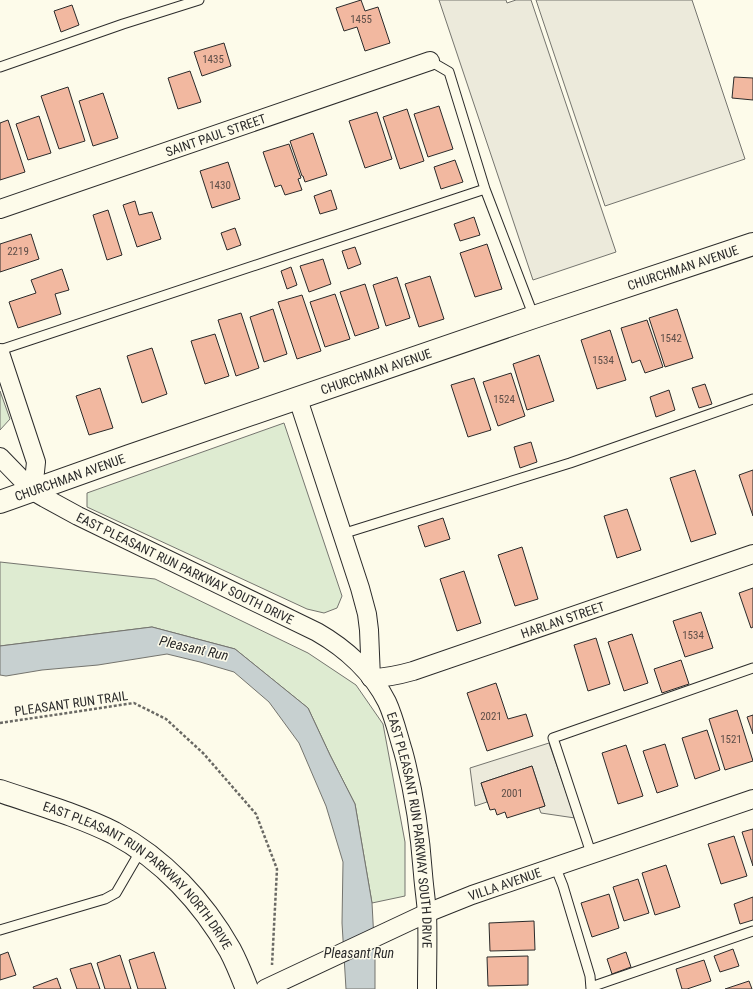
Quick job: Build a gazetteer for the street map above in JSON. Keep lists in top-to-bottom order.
{
  "streets": {
    "main road": ["CHURCHMAN AVENUE", "EAST PLEASANT RUN PARKWAY NORTH DRIVE"],
    "street": [
      "SAINT PAUL STREET",
      "EAST PLEASANT RUN PARKWAY SOUTH DRIVE",
      "HARLAN STREET",
      "VILLA AVENUE"
    ],
    "path": ["PLEASANT RUN TRAIL"]
  },
  "crossings": [
    ["CHURCHMAN AVENUE", "EAST PLEASANT RUN PARKWAY SOUTH DRIVE"],
    ["EAST PLEASANT RUN PARKWAY SOUTH DRIVE", "HARLAN STREET"],
    ["EAST PLEASANT RUN PARKWAY SOUTH DRIVE", "VILLA AVENUE"],
    ["PLEASANT RUN TRAIL", "VILLA AVENUE"]
  ],
  "water": ["Pleasant Run"],
  "house_numbers": [
    "1455",
    "1435",
    "1430",
    "2219",
    "1542",
    "1534",
    "1524",
    "1534",
    "2021",
    "1521",
    "2001"
  ]
}
